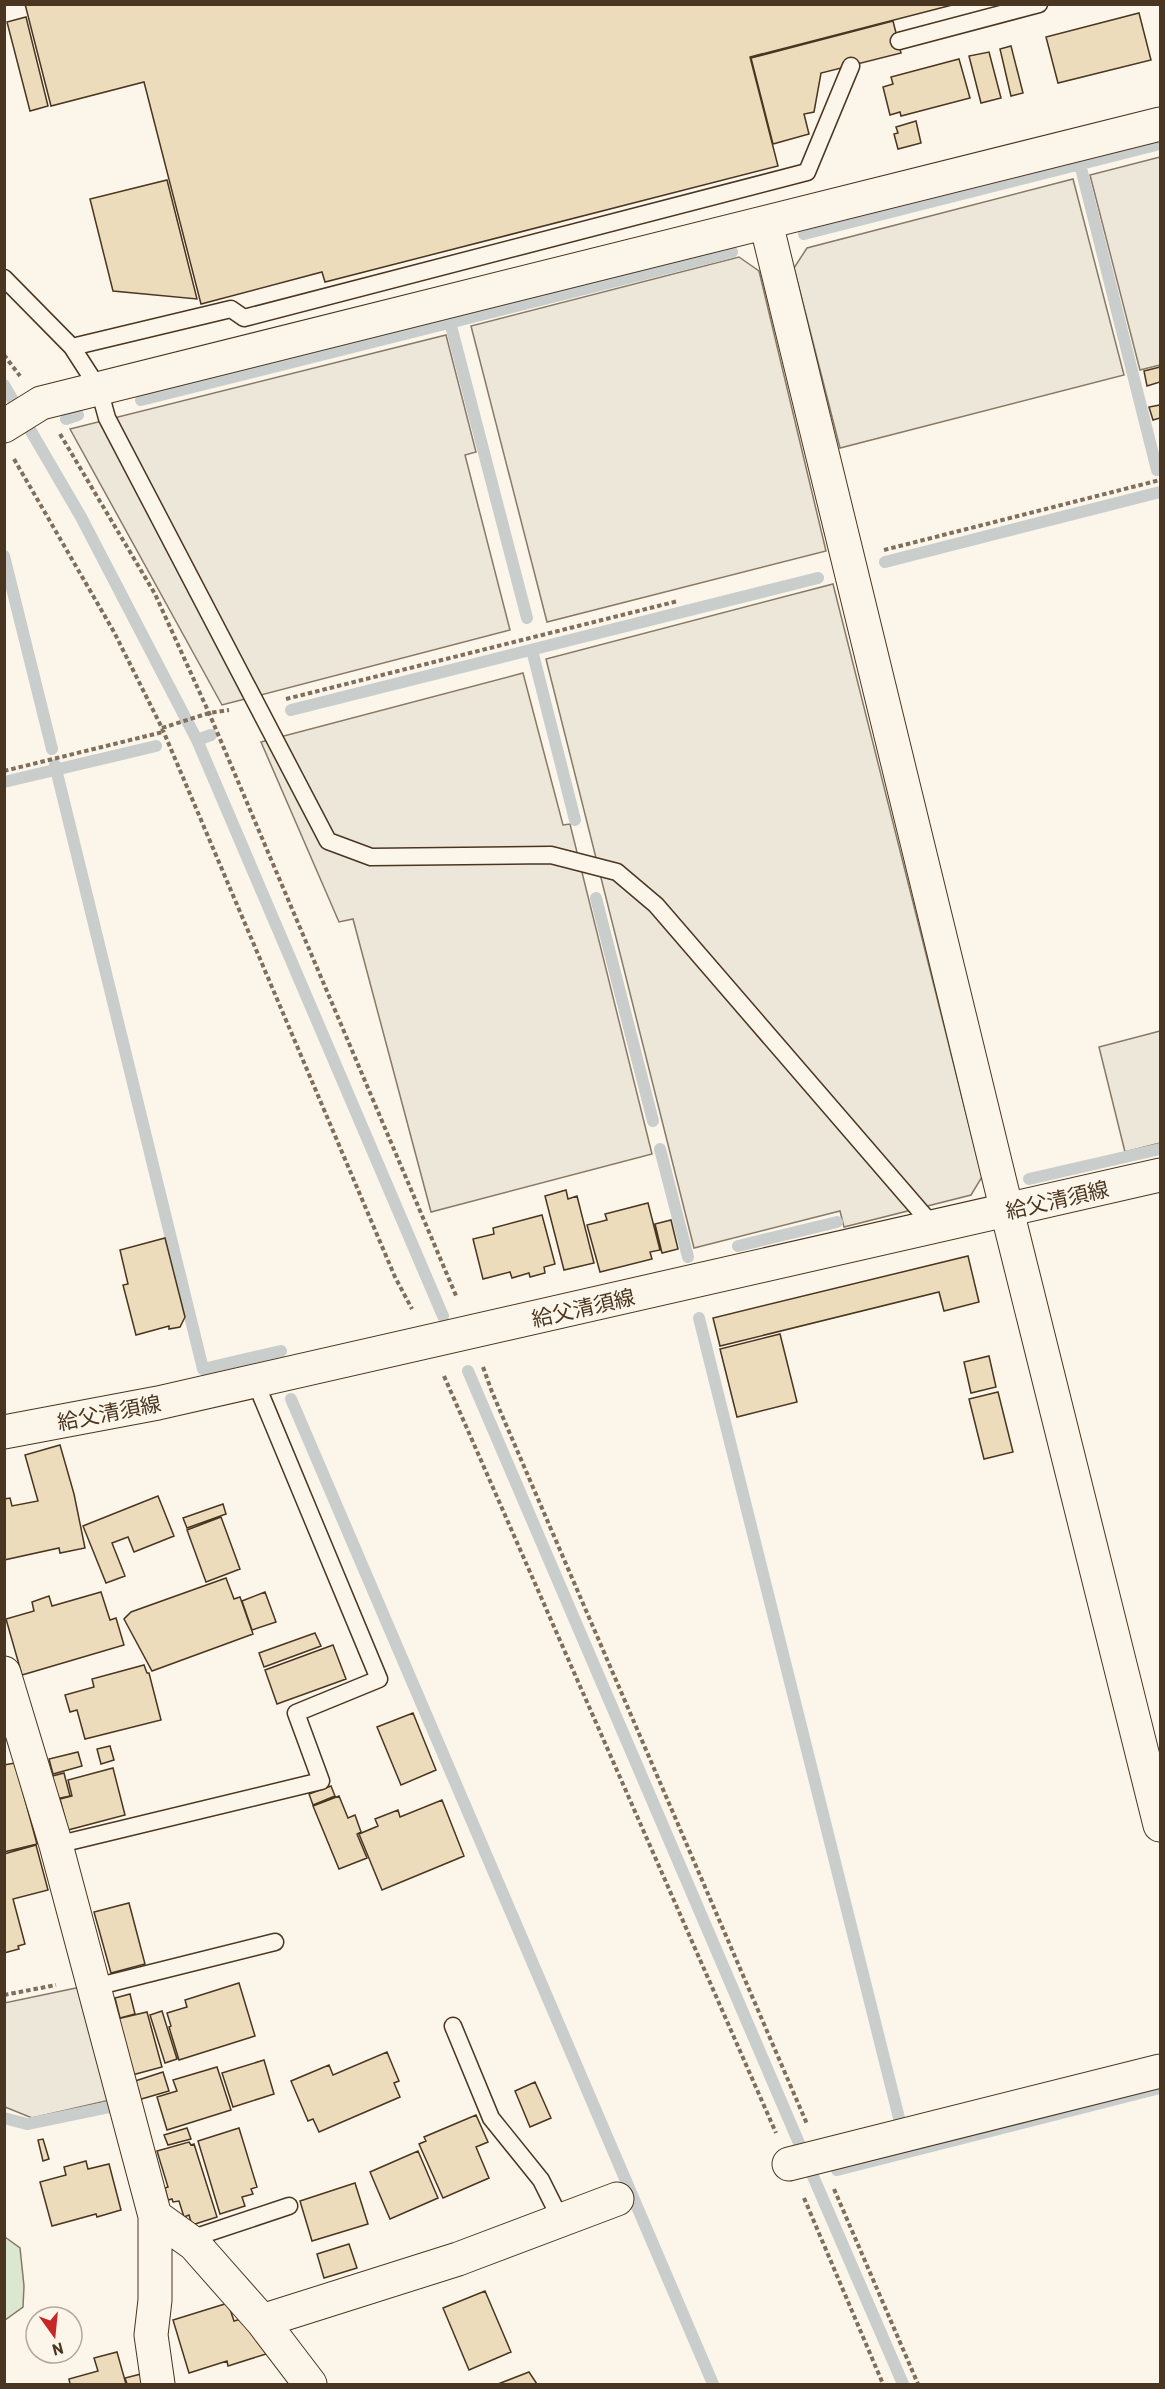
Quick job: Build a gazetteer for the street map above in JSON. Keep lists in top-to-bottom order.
{
  "streets": {
    "street": ["給父清須線"]
  },
  "north": "bottom"
}
